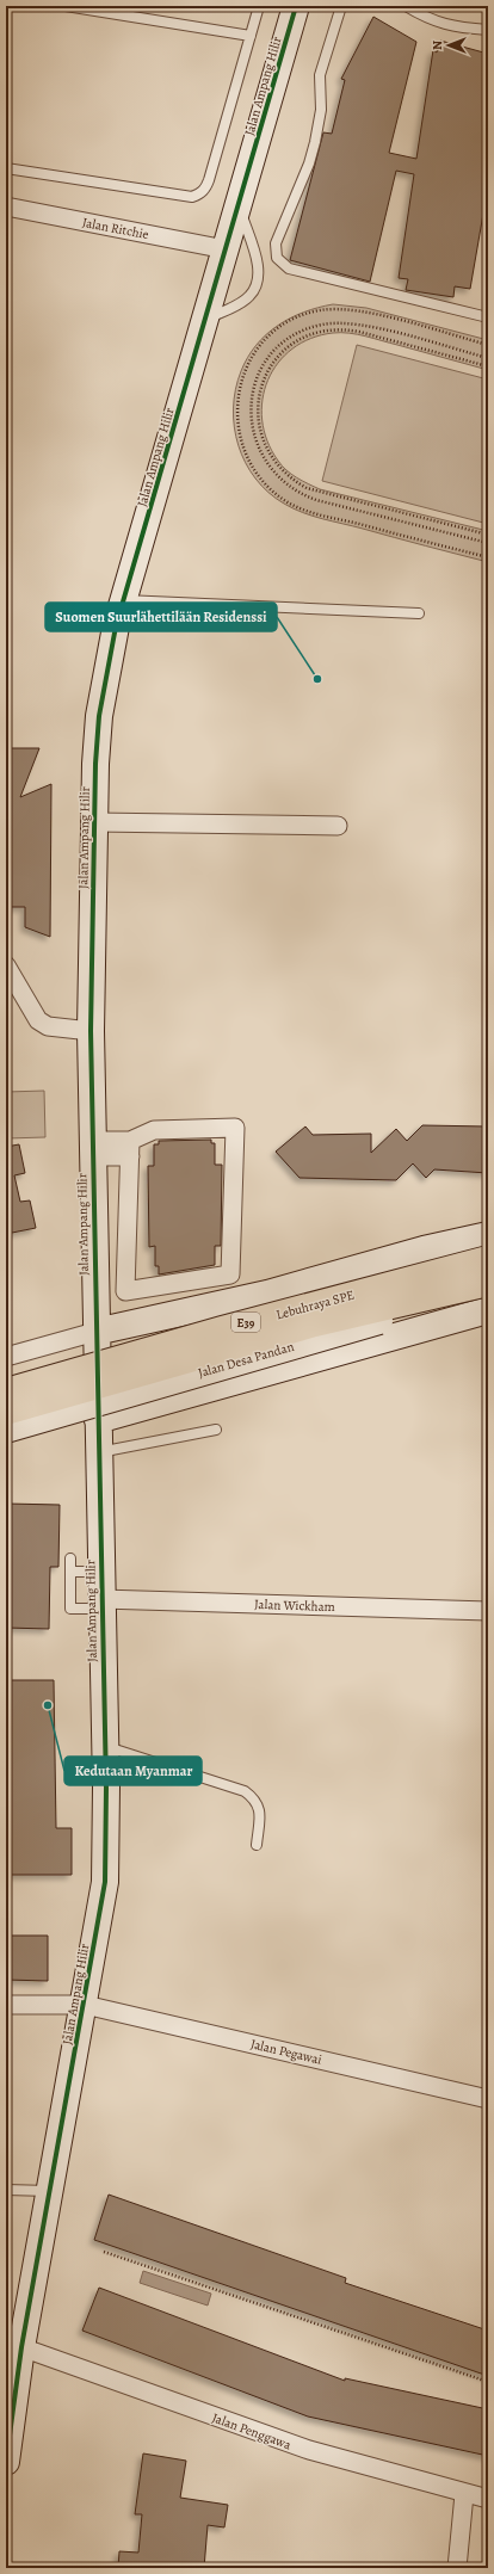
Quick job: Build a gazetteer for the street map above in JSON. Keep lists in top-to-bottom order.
{
  "streets": {
    "highway": ["Lebuhraya SPE", "E39"],
    "street": [
      "Jalan Ampang Hilir",
      "Jalan Ritchie",
      "Jalan Desa Pandan",
      "Jalan Wickham",
      "Jalan Pegawai",
      "Jalan Penggawa"
    ]
  },
  "crossings": [
    ["Jalan Ampang Hilir", "Jalan Ritchie"],
    ["Jalan Ampang Hilir", "Jalan Wickham"],
    ["Jalan Ampang Hilir", "Jalan Pegawai"],
    ["Jalan Ampang Hilir", "Jalan Penggawa"]
  ],
  "places": ["Suomen Suurlähettilään Residenssi", "Kedutaan Myanmar"],
  "north": "left"
}
